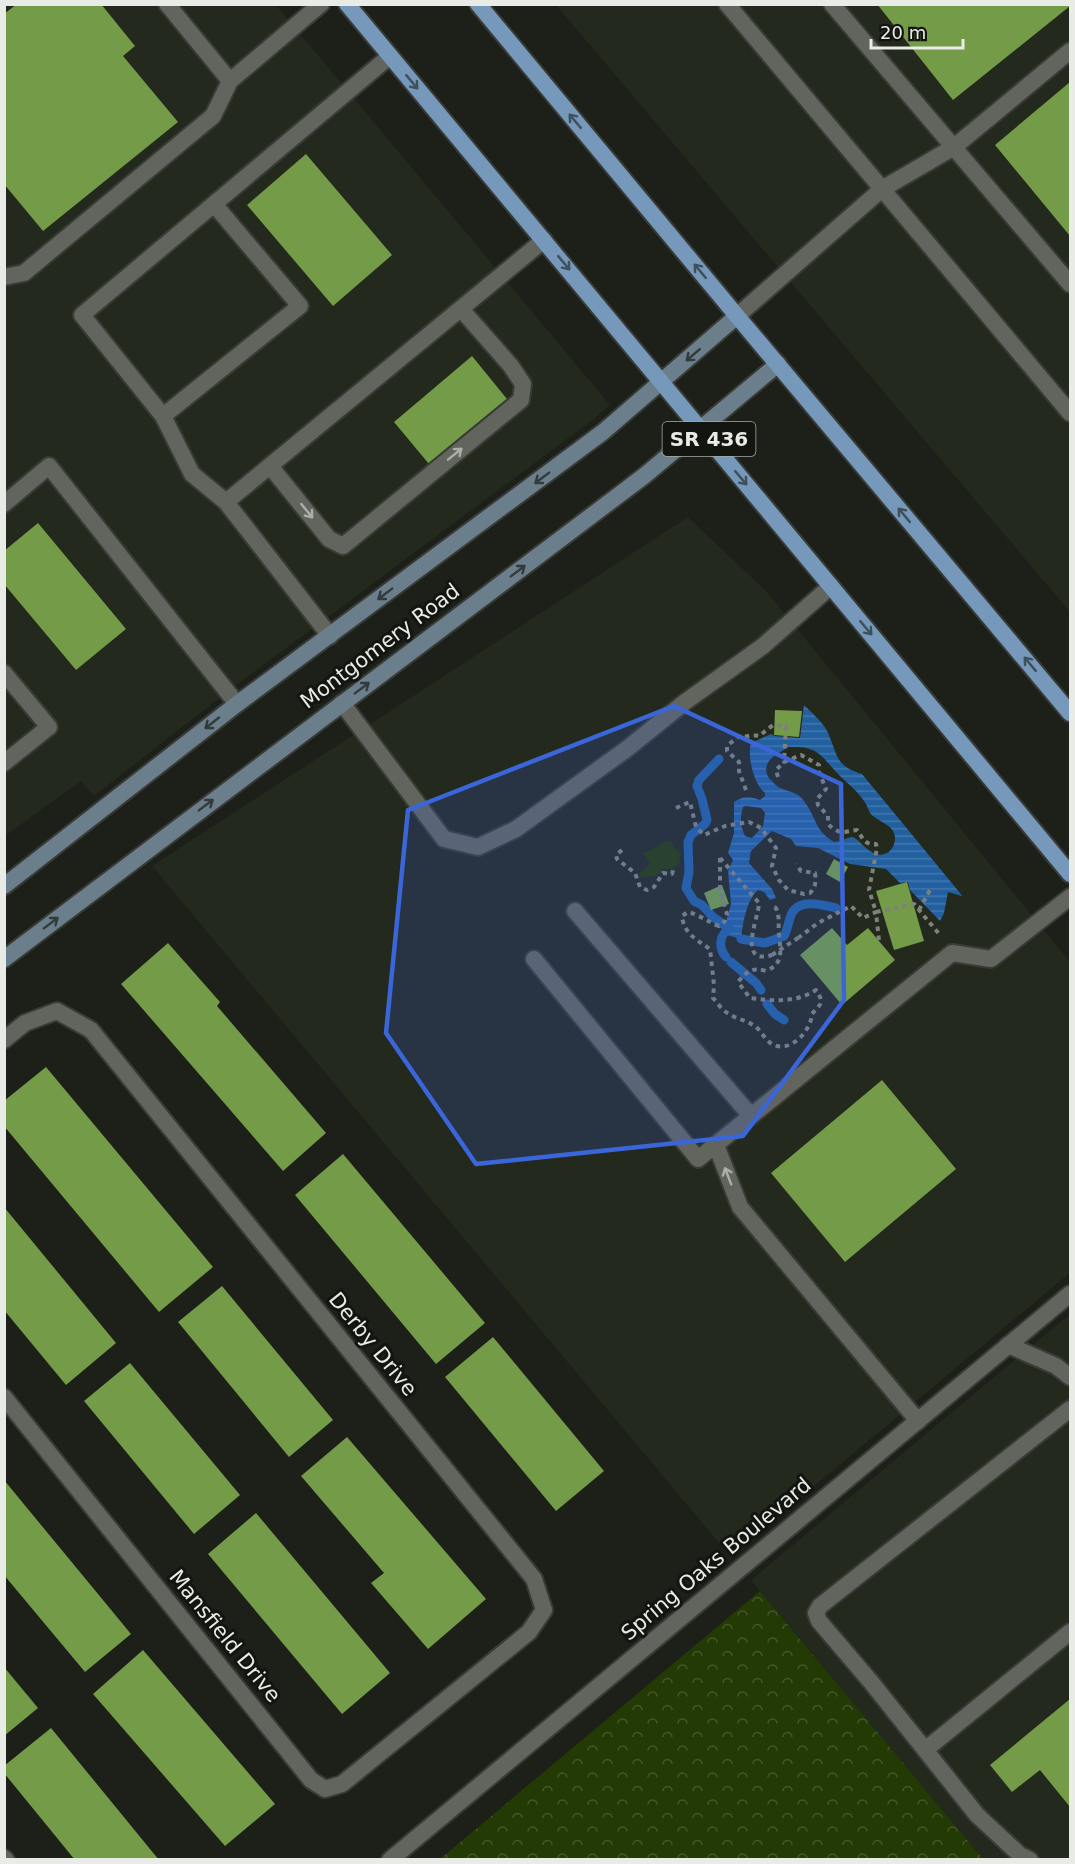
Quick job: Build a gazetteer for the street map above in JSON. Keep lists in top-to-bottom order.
{
  "streets": {
    "main road": ["SR 436", "Montgomery Road"],
    "street": ["Derby Drive", "Spring Oaks Boulevard", "Mansfield Drive"]
  },
  "crossings": [
    ["SR 436", "Montgomery Road"],
    ["Derby Drive", "Mansfield Drive"]
  ],
  "scale_bar": "20 m"
}
